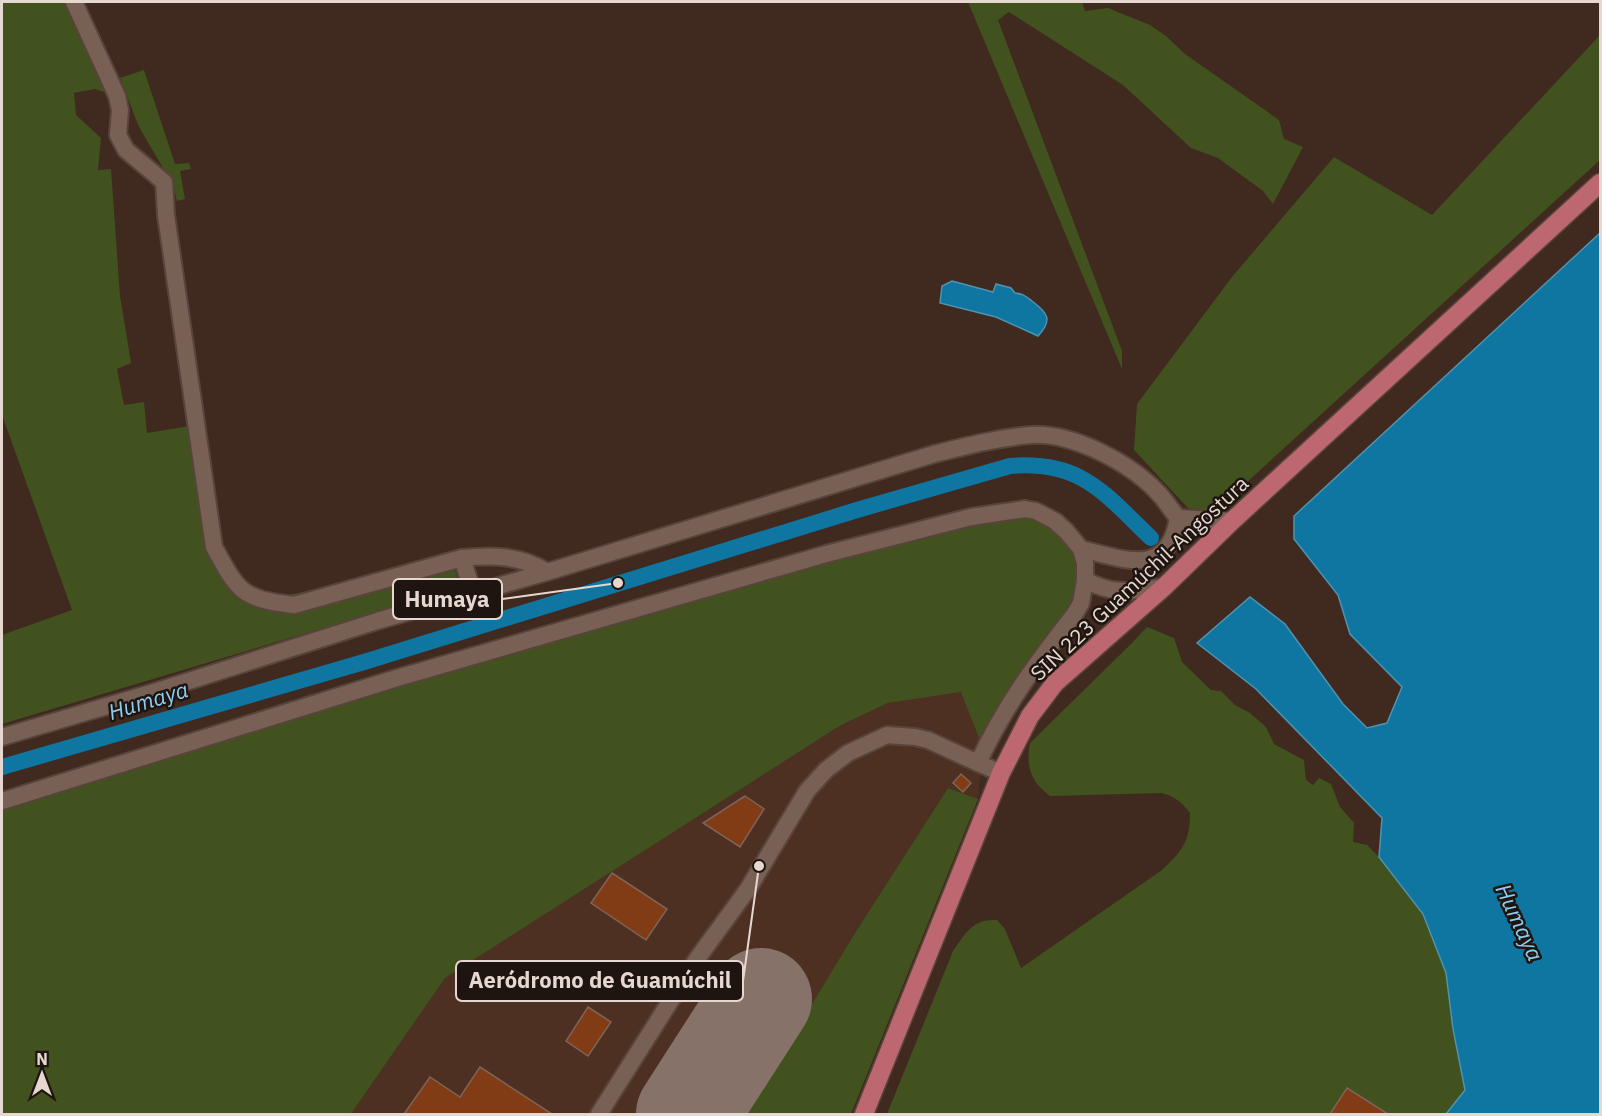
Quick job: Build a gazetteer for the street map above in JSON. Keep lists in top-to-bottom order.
{
  "streets": {
    "main road": ["SIN 223 Guamúchil-Angostura"]
  },
  "water": ["Humaya"],
  "places": ["Humaya", "Aeródromo de Guamúchil"],
  "north": "top"
}
